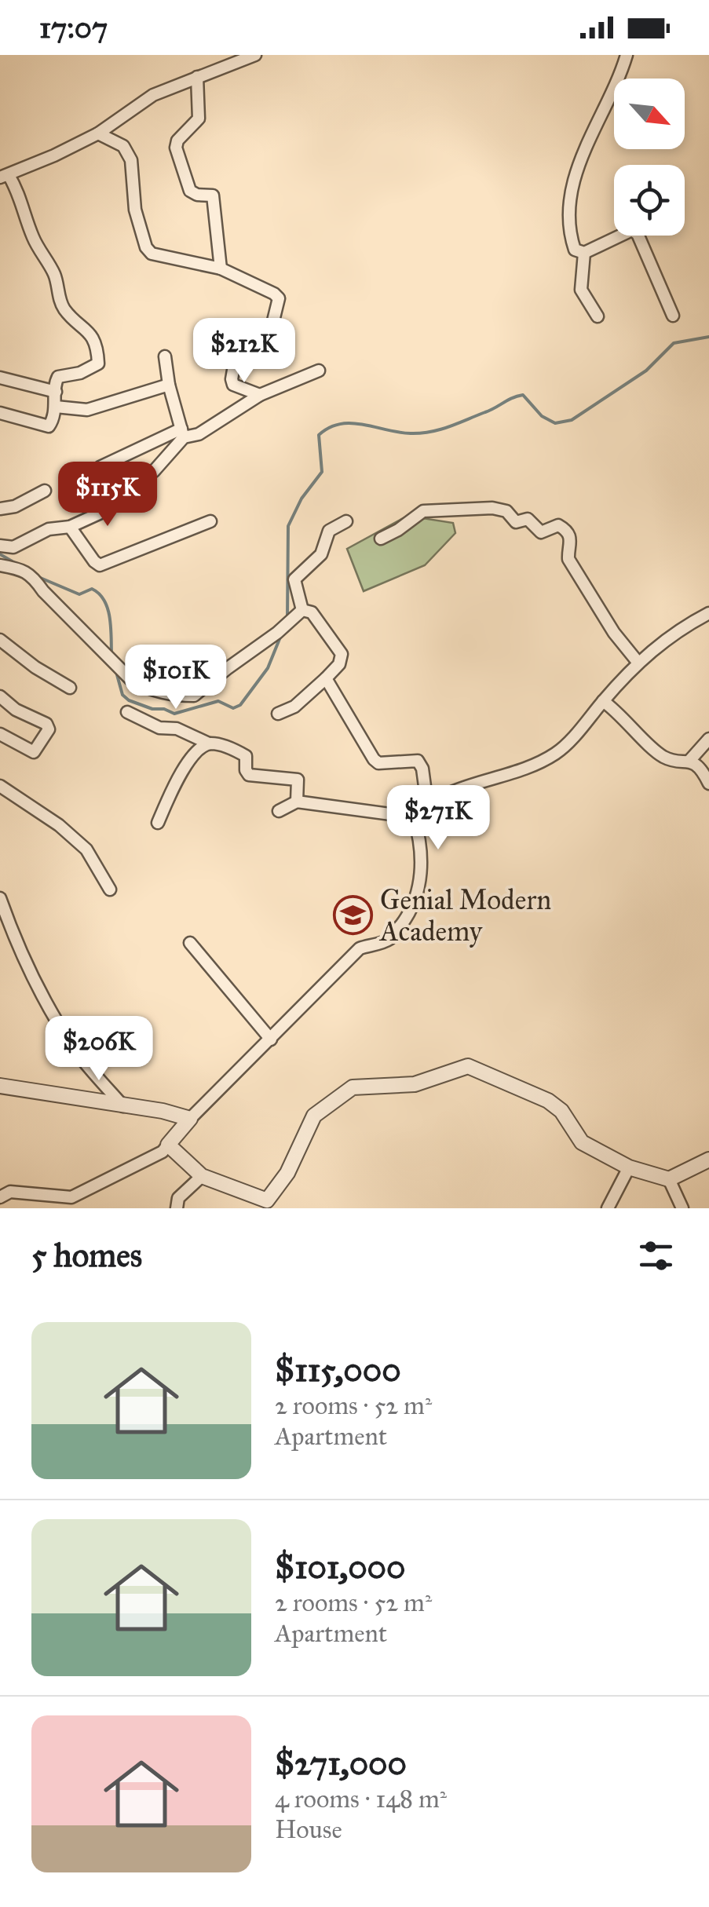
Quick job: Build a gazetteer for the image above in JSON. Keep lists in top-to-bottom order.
{
  "places": {
    "school or university": ["Genial Modern Academy"]
  },
  "north": "bottom right",
  "page": {
    "status": "17:07",
    "price": [
      "$212K",
      "$115K",
      "$101K",
      "$271K",
      "$206K"
    ],
    "heading": "5 homes",
    "list": [
      {
        "name": "$115,000",
        "note": "2 rooms · 52 m² · Apartment"
      },
      {
        "name": "$101,000",
        "note": "2 rooms · 52 m² · Apartment"
      },
      {
        "name": "$271,000",
        "note": "4 rooms · 148 m² · House"
      }
    ]
  }
}
